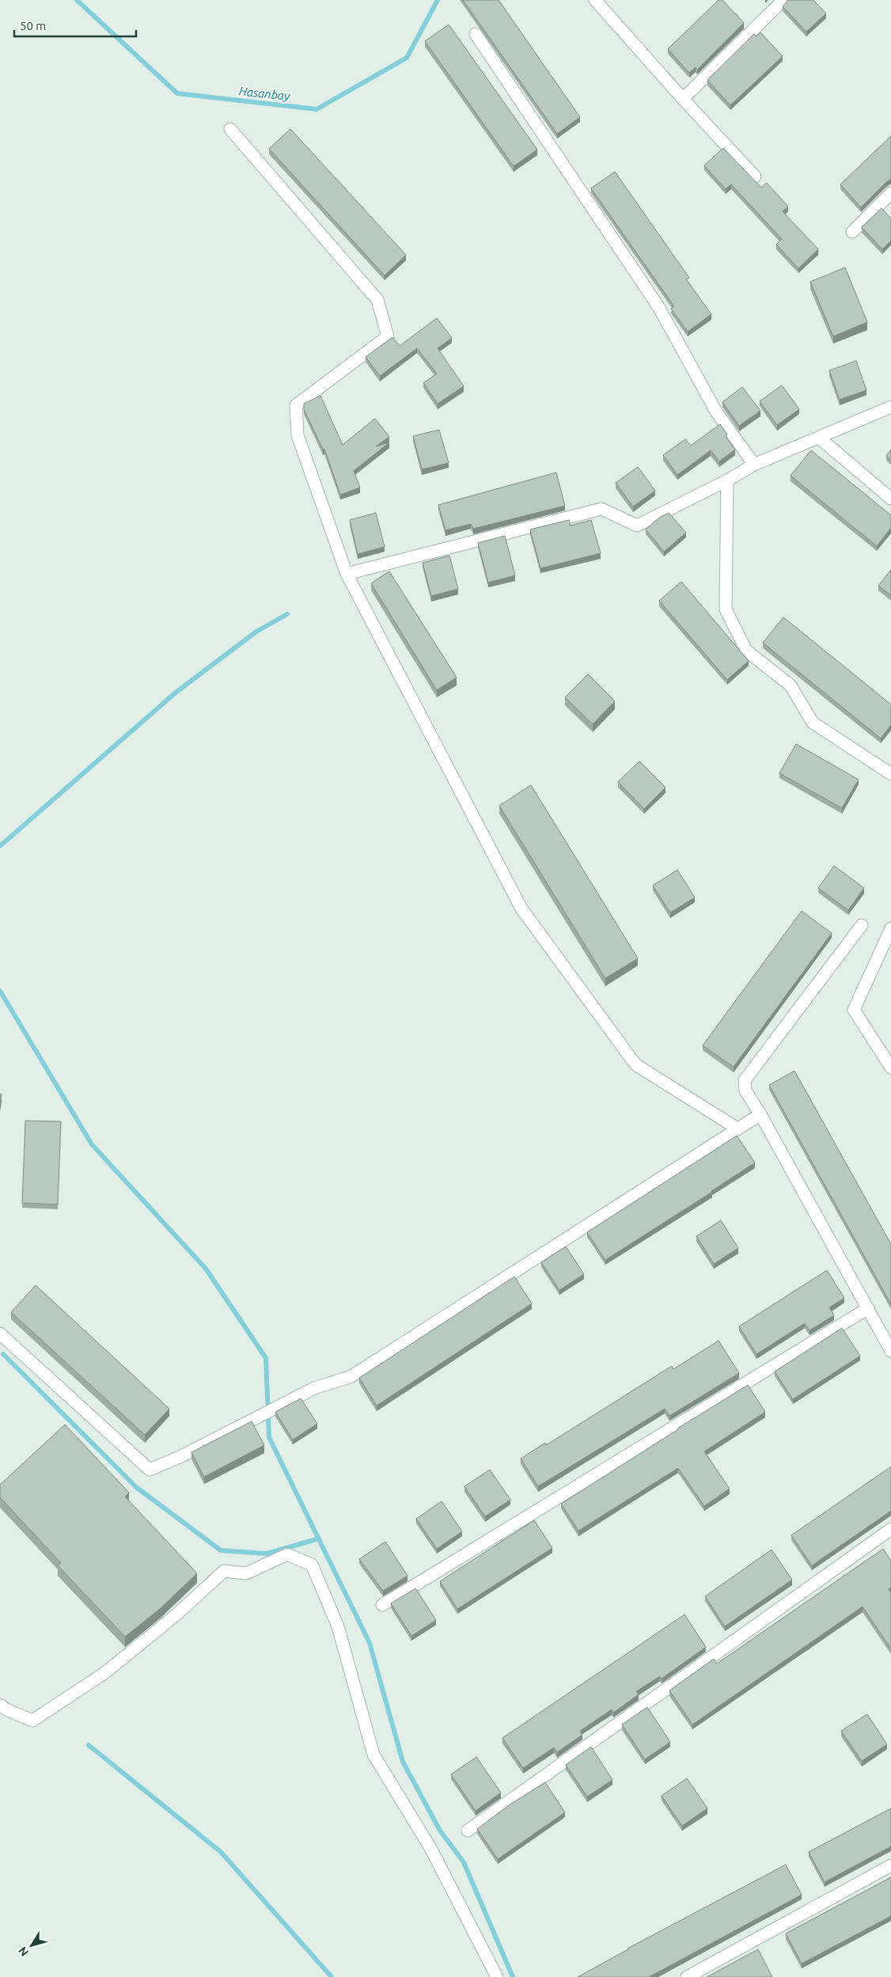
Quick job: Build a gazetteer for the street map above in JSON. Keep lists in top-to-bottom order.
{
  "water": ["Hasanbay"],
  "scale_bar": "50 m",
  "north": "bottom left"
}
